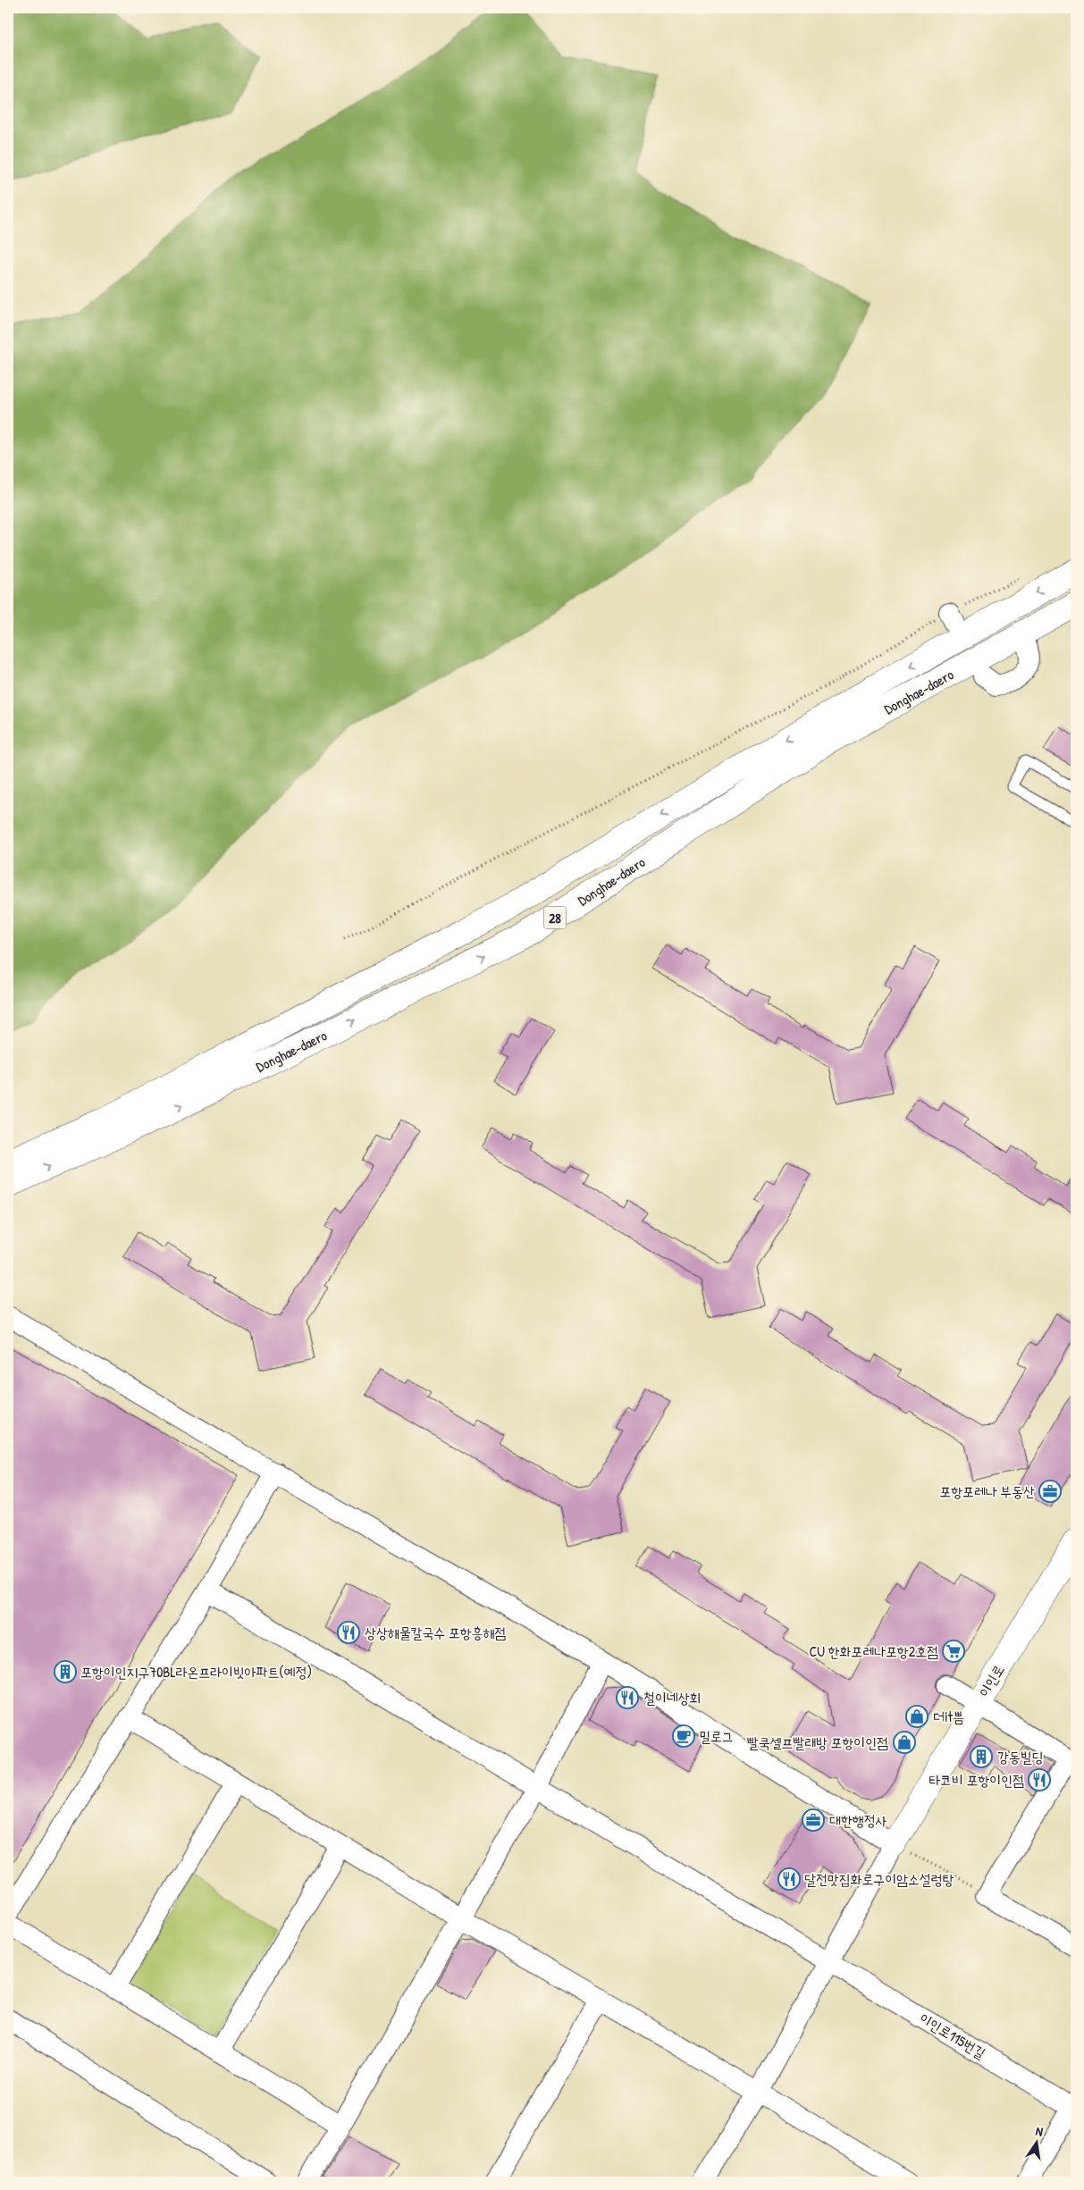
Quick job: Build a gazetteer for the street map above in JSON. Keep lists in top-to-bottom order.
{
  "streets": {
    "main road": ["Donghae-daero", "28", "이인로"],
    "street": ["이인로115번길"]
  },
  "places": {
    "office": ["포항포레나 부동산", "대한행정사"],
    "restaurant": [
      "상상해물칼국수 포항흥해점",
      "철이네상회",
      "타코비 포항이인점",
      "달전맛집화로구이암소설렁탕"
    ],
    "supermarket": ["CU 한화포레나포항2호점"],
    "building": ["포항이인지구70BL라온프라이빗아파트(예정)", "강동빌딩"],
    "shop": ["더it쁨", "빨쿡셀프빨래방 포항이인점"],
    "cafe": ["밀로그"]
  },
  "north": "top"
}
